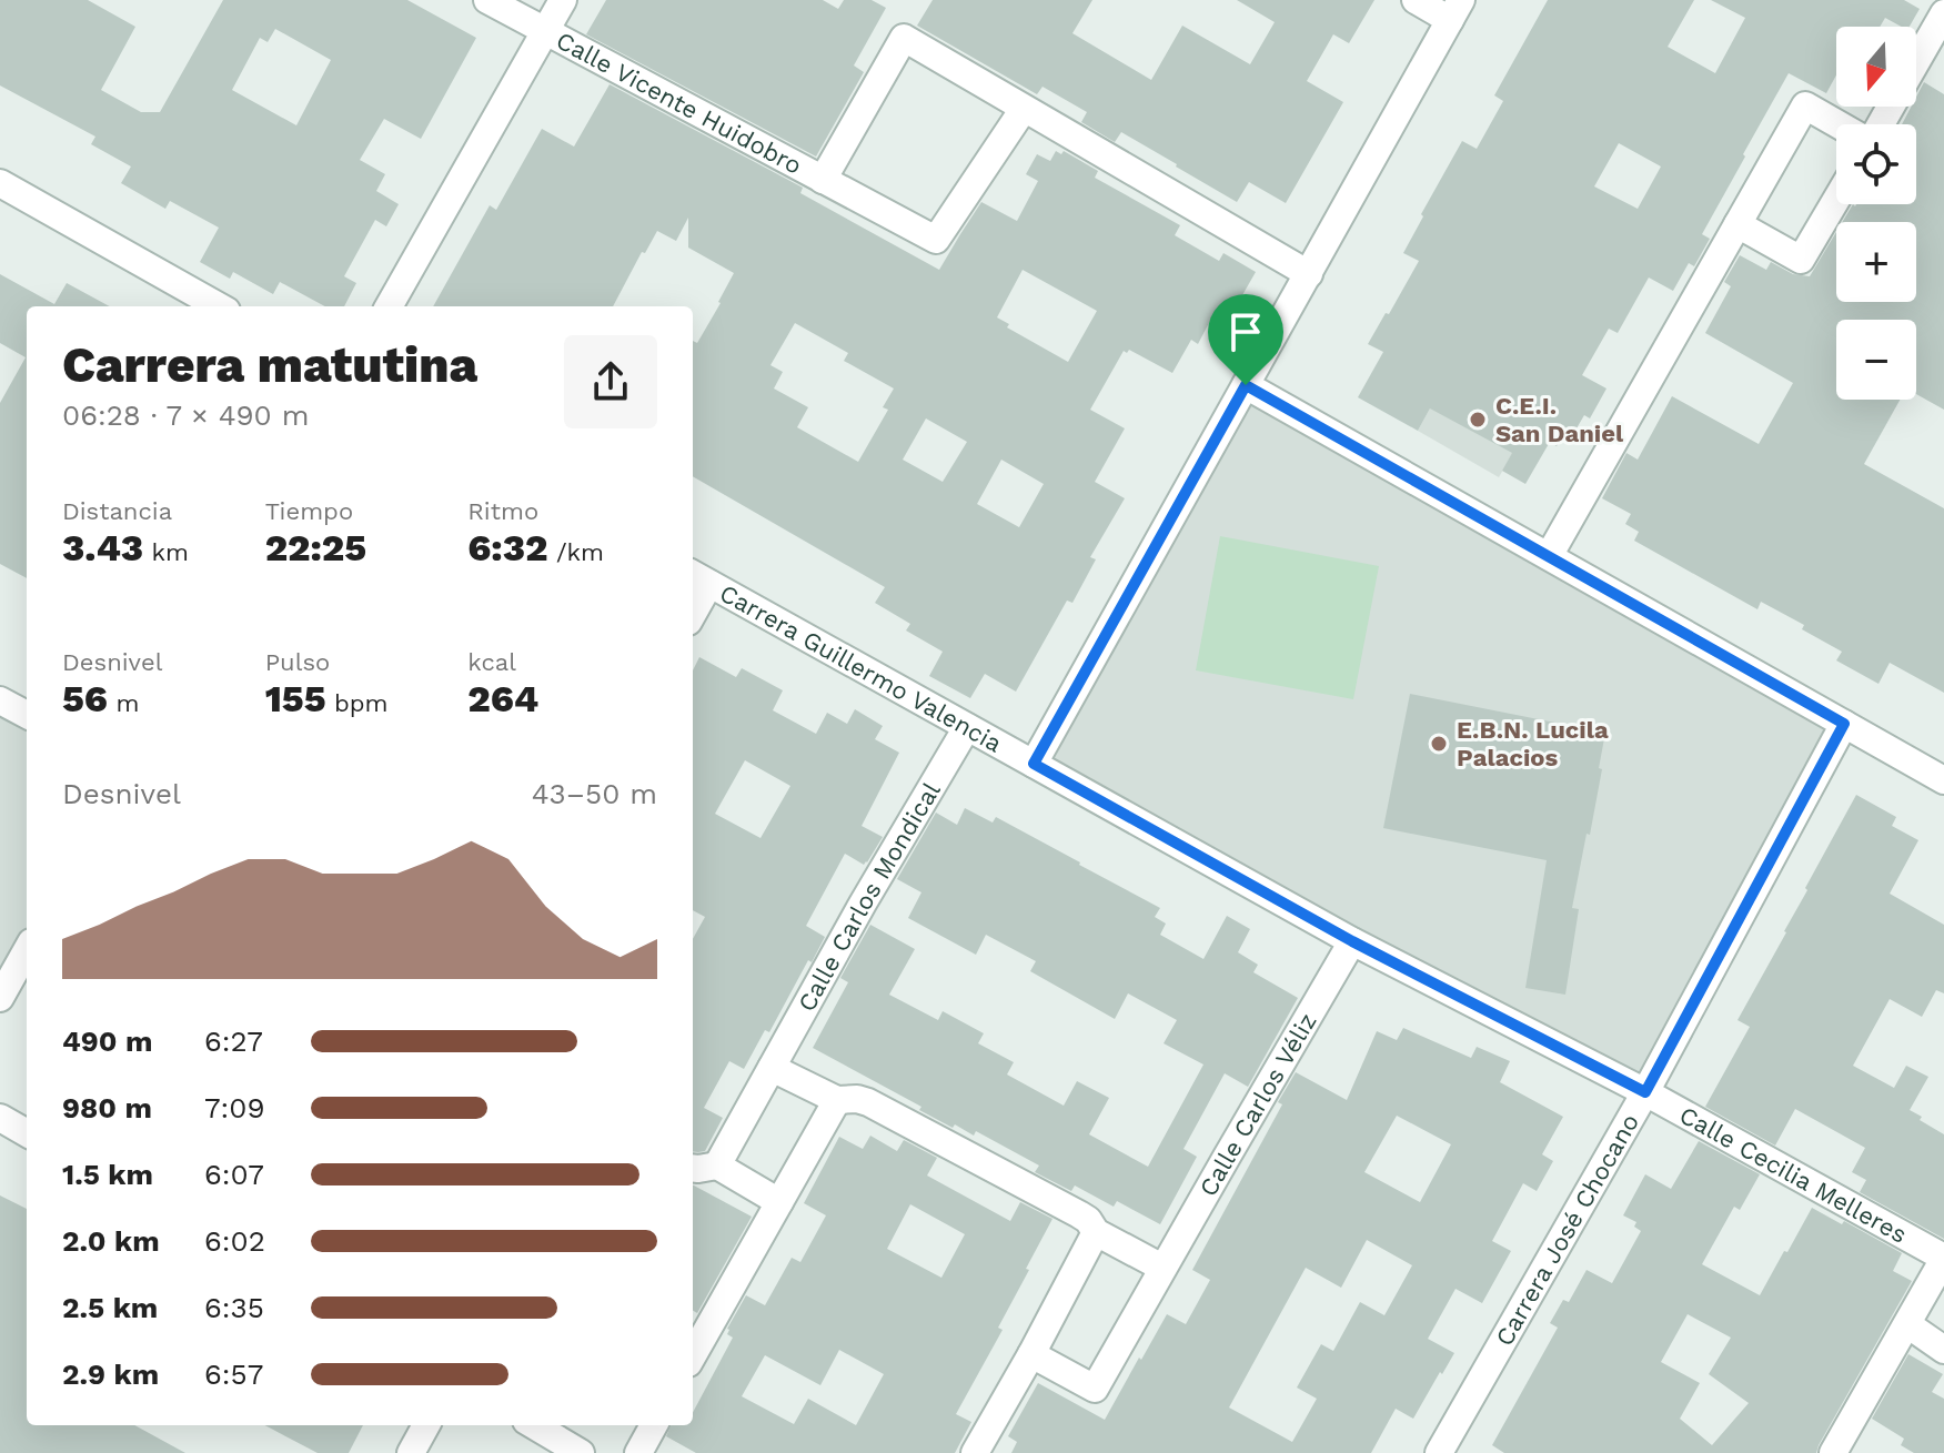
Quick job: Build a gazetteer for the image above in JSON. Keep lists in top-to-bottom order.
{
  "streets": {
    "street": [
      "Calle Vicente Huidobro",
      "Carrera Guillermo Valencia",
      "Calle Carlos Mondical",
      "Calle Carlos Véliz",
      "Calle Cecilia Melleres",
      "Carrera José Chocano"
    ]
  },
  "crossings": [
    ["Carrera Guillermo Valencia", "Calle Carlos Mondical"],
    ["Carrera Guillermo Valencia", "Calle Carlos Véliz"],
    ["Carrera Guillermo Valencia", "Calle Cecilia Melleres"],
    ["Carrera Guillermo Valencia", "Carrera José Chocano"],
    ["Calle Cecilia Melleres", "Carrera José Chocano"]
  ],
  "places": ["C.E.I. San Daniel", "E.B.N. Lucila Palacios"],
  "north": "bottom",
  "page": {
    "map_buttons": ["+", "−"],
    "heading": ["Carrera matutina", "06:28 · 7 × 490 m"],
    "stats": [
      ["Distancia", "3.43 km"],
      ["Tiempo", "22:25"],
      ["Ritmo", "6:32 /km"],
      ["Desnivel", "56 m"],
      ["Pulso", "155 bpm"],
      ["kcal", "264"]
    ],
    "chart": ["Desnivel", "43–50 m"],
    "list": [
      {
        "name": "490 m",
        "note": "6:27"
      },
      {
        "name": "980 m",
        "note": "7:09"
      },
      {
        "name": "1.5 km",
        "note": "6:07"
      },
      {
        "name": "2.0 km",
        "note": "6:02"
      },
      {
        "name": "2.5 km",
        "note": "6:35"
      },
      {
        "name": "2.9 km",
        "note": "6:57"
      }
    ]
  }
}
